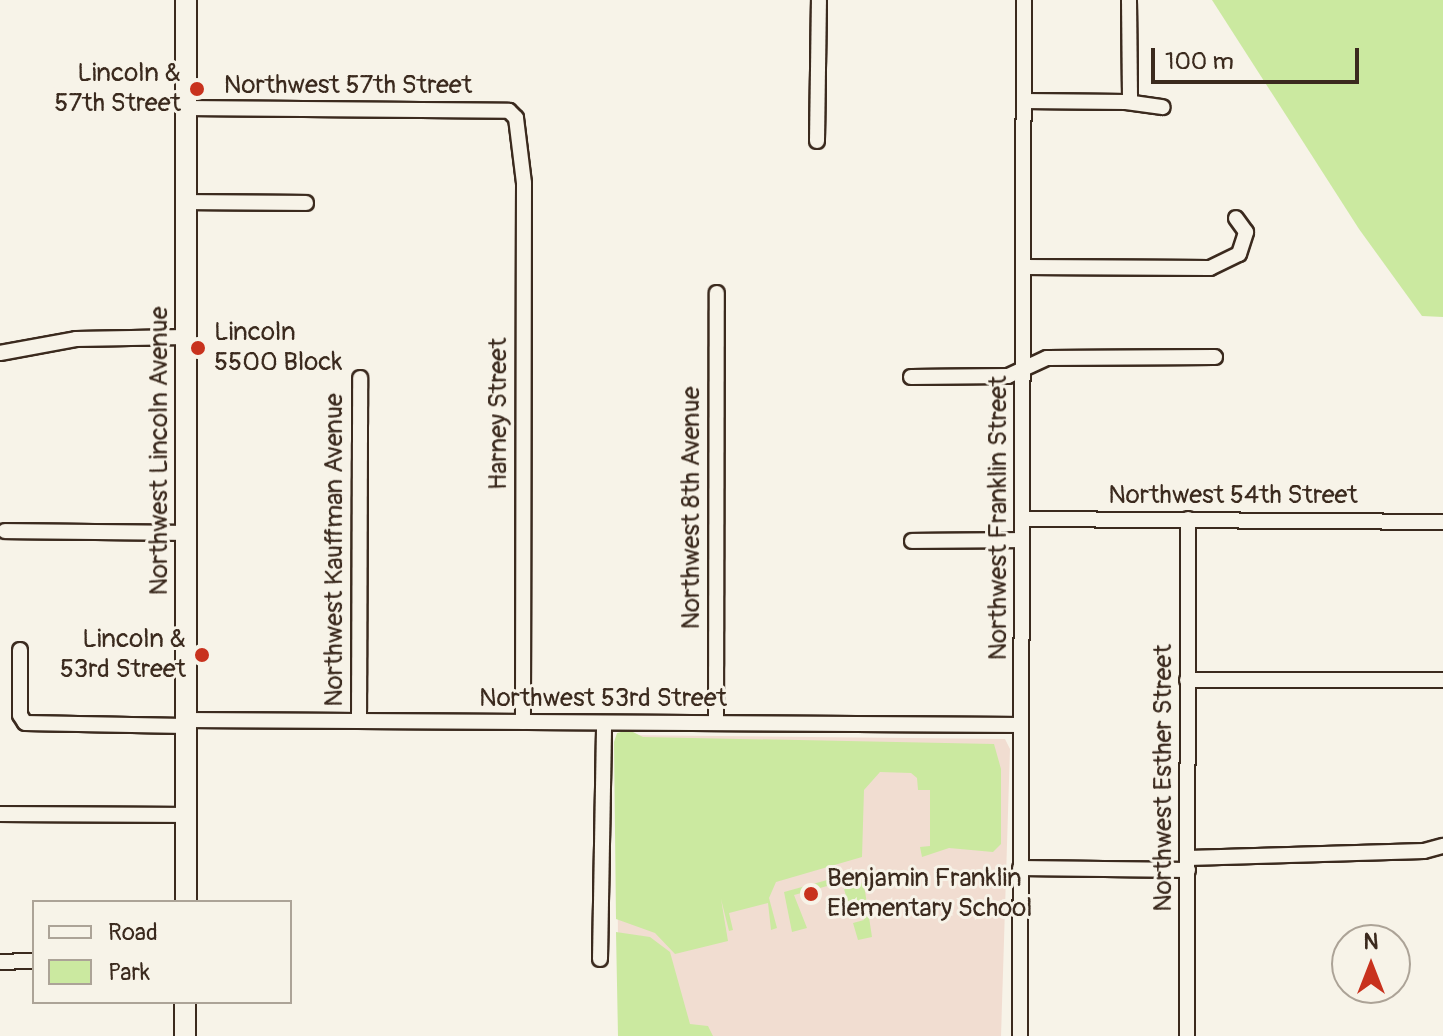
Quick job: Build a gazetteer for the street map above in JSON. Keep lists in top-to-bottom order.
{
  "streets": {
    "street": [
      "Northwest 57th Street",
      "Harney Street",
      "Northwest Lincoln Avenue",
      "Northwest 54th Street",
      "Northwest 8th Avenue",
      "Northwest Franklin Street",
      "Northwest Kauffman Avenue",
      "Northwest 53rd Street",
      "Northwest Esther Street"
    ]
  },
  "crossings": [
    ["Northwest 57th Street", "Harney Street"],
    ["Northwest 57th Street", "Northwest Lincoln Avenue"],
    ["Harney Street", "Northwest 53rd Street"],
    ["Northwest Lincoln Avenue", "Northwest 53rd Street"],
    ["Northwest 54th Street", "Northwest Franklin Street"],
    ["Northwest 54th Street", "Northwest Esther Street"],
    ["Northwest 8th Avenue", "Northwest 53rd Street"],
    ["Northwest Franklin Street", "Northwest 53rd Street"],
    ["Northwest Kauffman Avenue", "Northwest 53rd Street"]
  ],
  "places": [
    "Lincoln & 57th Street",
    "Lincoln 5500 Block",
    "Lincoln & 53rd Street",
    "Benjamin Franklin Elementary School"
  ],
  "legend": ["Road", "Park"],
  "scale_bar": "100 m",
  "north": "top"
}
